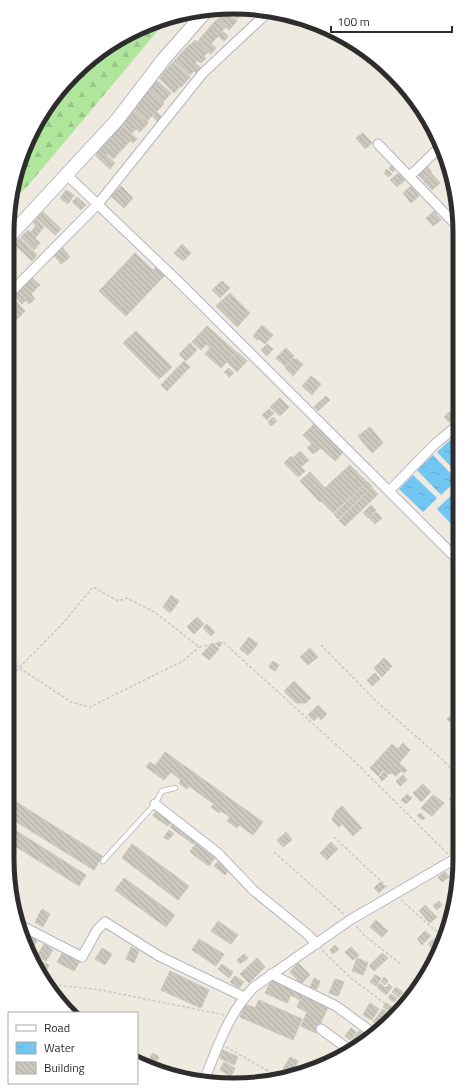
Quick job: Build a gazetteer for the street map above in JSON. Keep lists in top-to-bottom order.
{
  "legend": ["Road", "Water", "Building"],
  "scale_bar": "100 m"
}
